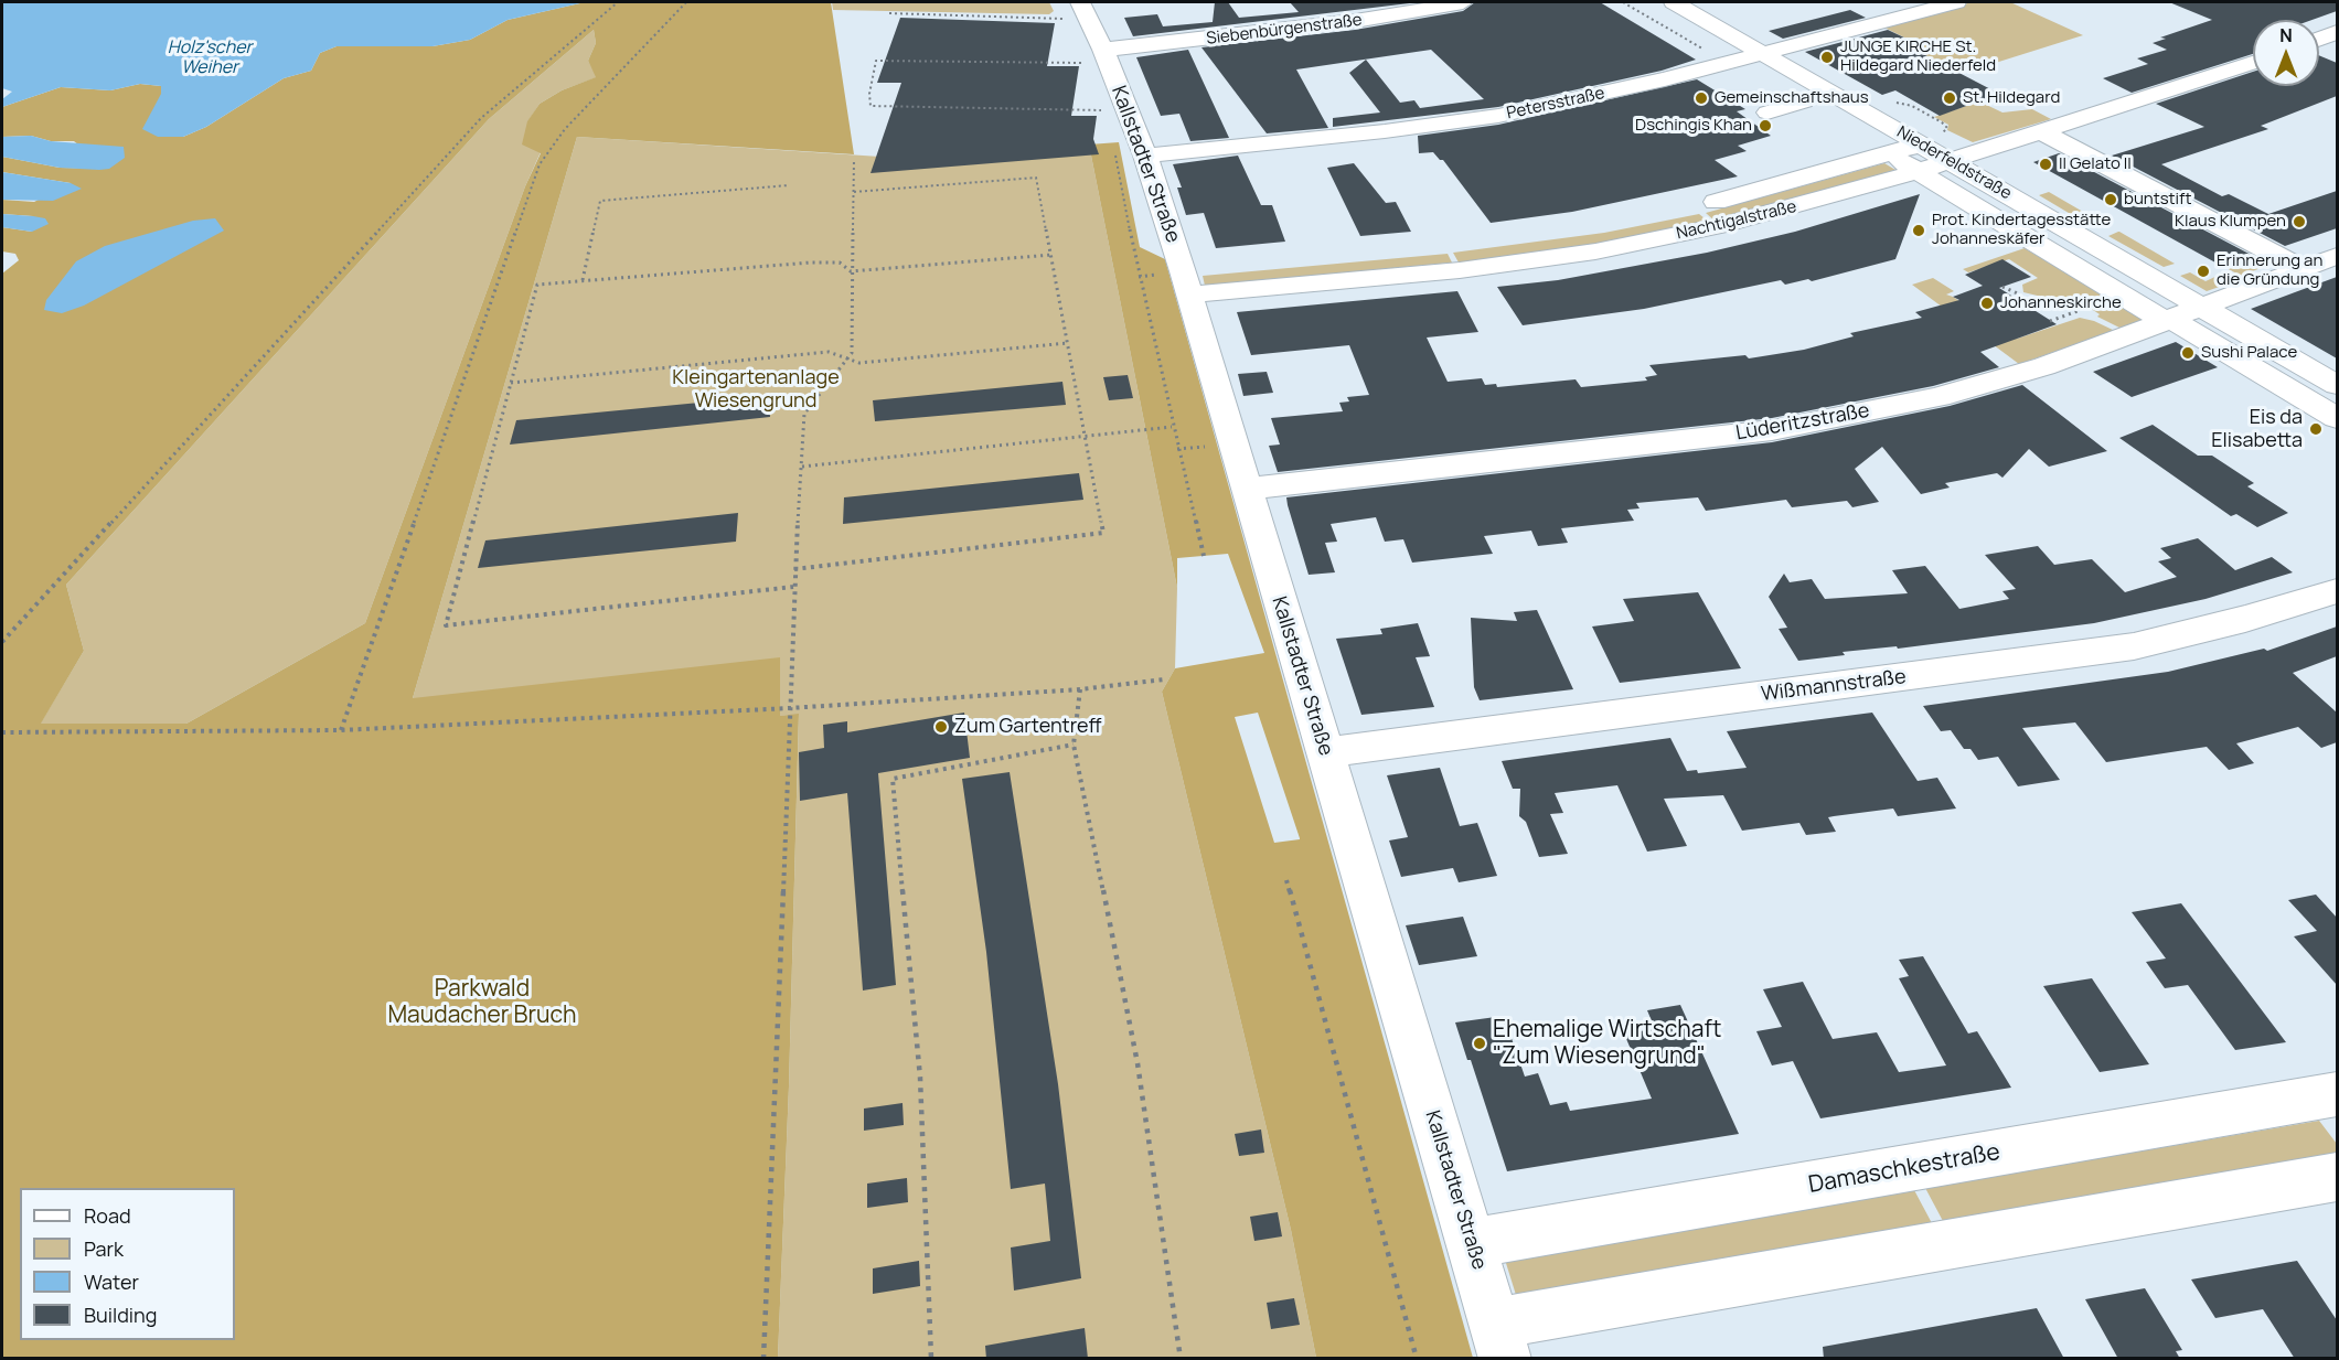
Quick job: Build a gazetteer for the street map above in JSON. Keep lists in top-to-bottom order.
{
  "streets": {
    "street": [
      "Siebenbürgenstraße",
      "Petersstraße",
      "Niederfeldstraße",
      "Kallstadter Straße",
      "Nachtigalstraße",
      "Lüderitzstraße",
      "Wißmannstraße",
      "Damaschkestraße"
    ]
  },
  "crossings": [
    ["Siebenbürgenstraße", "Kallstadter Straße"],
    ["Petersstraße", "Niederfeldstraße"],
    ["Petersstraße", "Kallstadter Straße"],
    ["Niederfeldstraße", "Nachtigalstraße"],
    ["Niederfeldstraße", "Lüderitzstraße"],
    ["Kallstadter Straße", "Nachtigalstraße"],
    ["Kallstadter Straße", "Lüderitzstraße"],
    ["Kallstadter Straße", "Wißmannstraße"],
    ["Kallstadter Straße", "Damaschkestraße"]
  ],
  "water": ["Holz'scher Weiher"],
  "parks": ["Kleingartenanlage Wiesengrund", "Parkwald Maudacher Bruch"],
  "places": [
    "JUNGE KIRCHE St. Hildegard Niederfeld",
    "Gemeinschaftshaus",
    "St. Hildegard",
    "Dschingis Khan",
    "Il Gelato II",
    "buntstift",
    "Klaus Klumpen",
    "Prot. Kindertagesstätte Johanneskäfer",
    "Erinnerung an die Gründung",
    "Johanneskirche",
    "Sushi Palace",
    "Eis da Elisabetta",
    "Zum Gartentreff",
    "Ehemalige Wirtschaft \"Zum Wiesengrund\""
  ],
  "legend": [
    "Road",
    "Park",
    "Water",
    "Building"
  ],
  "north": "top"
}
